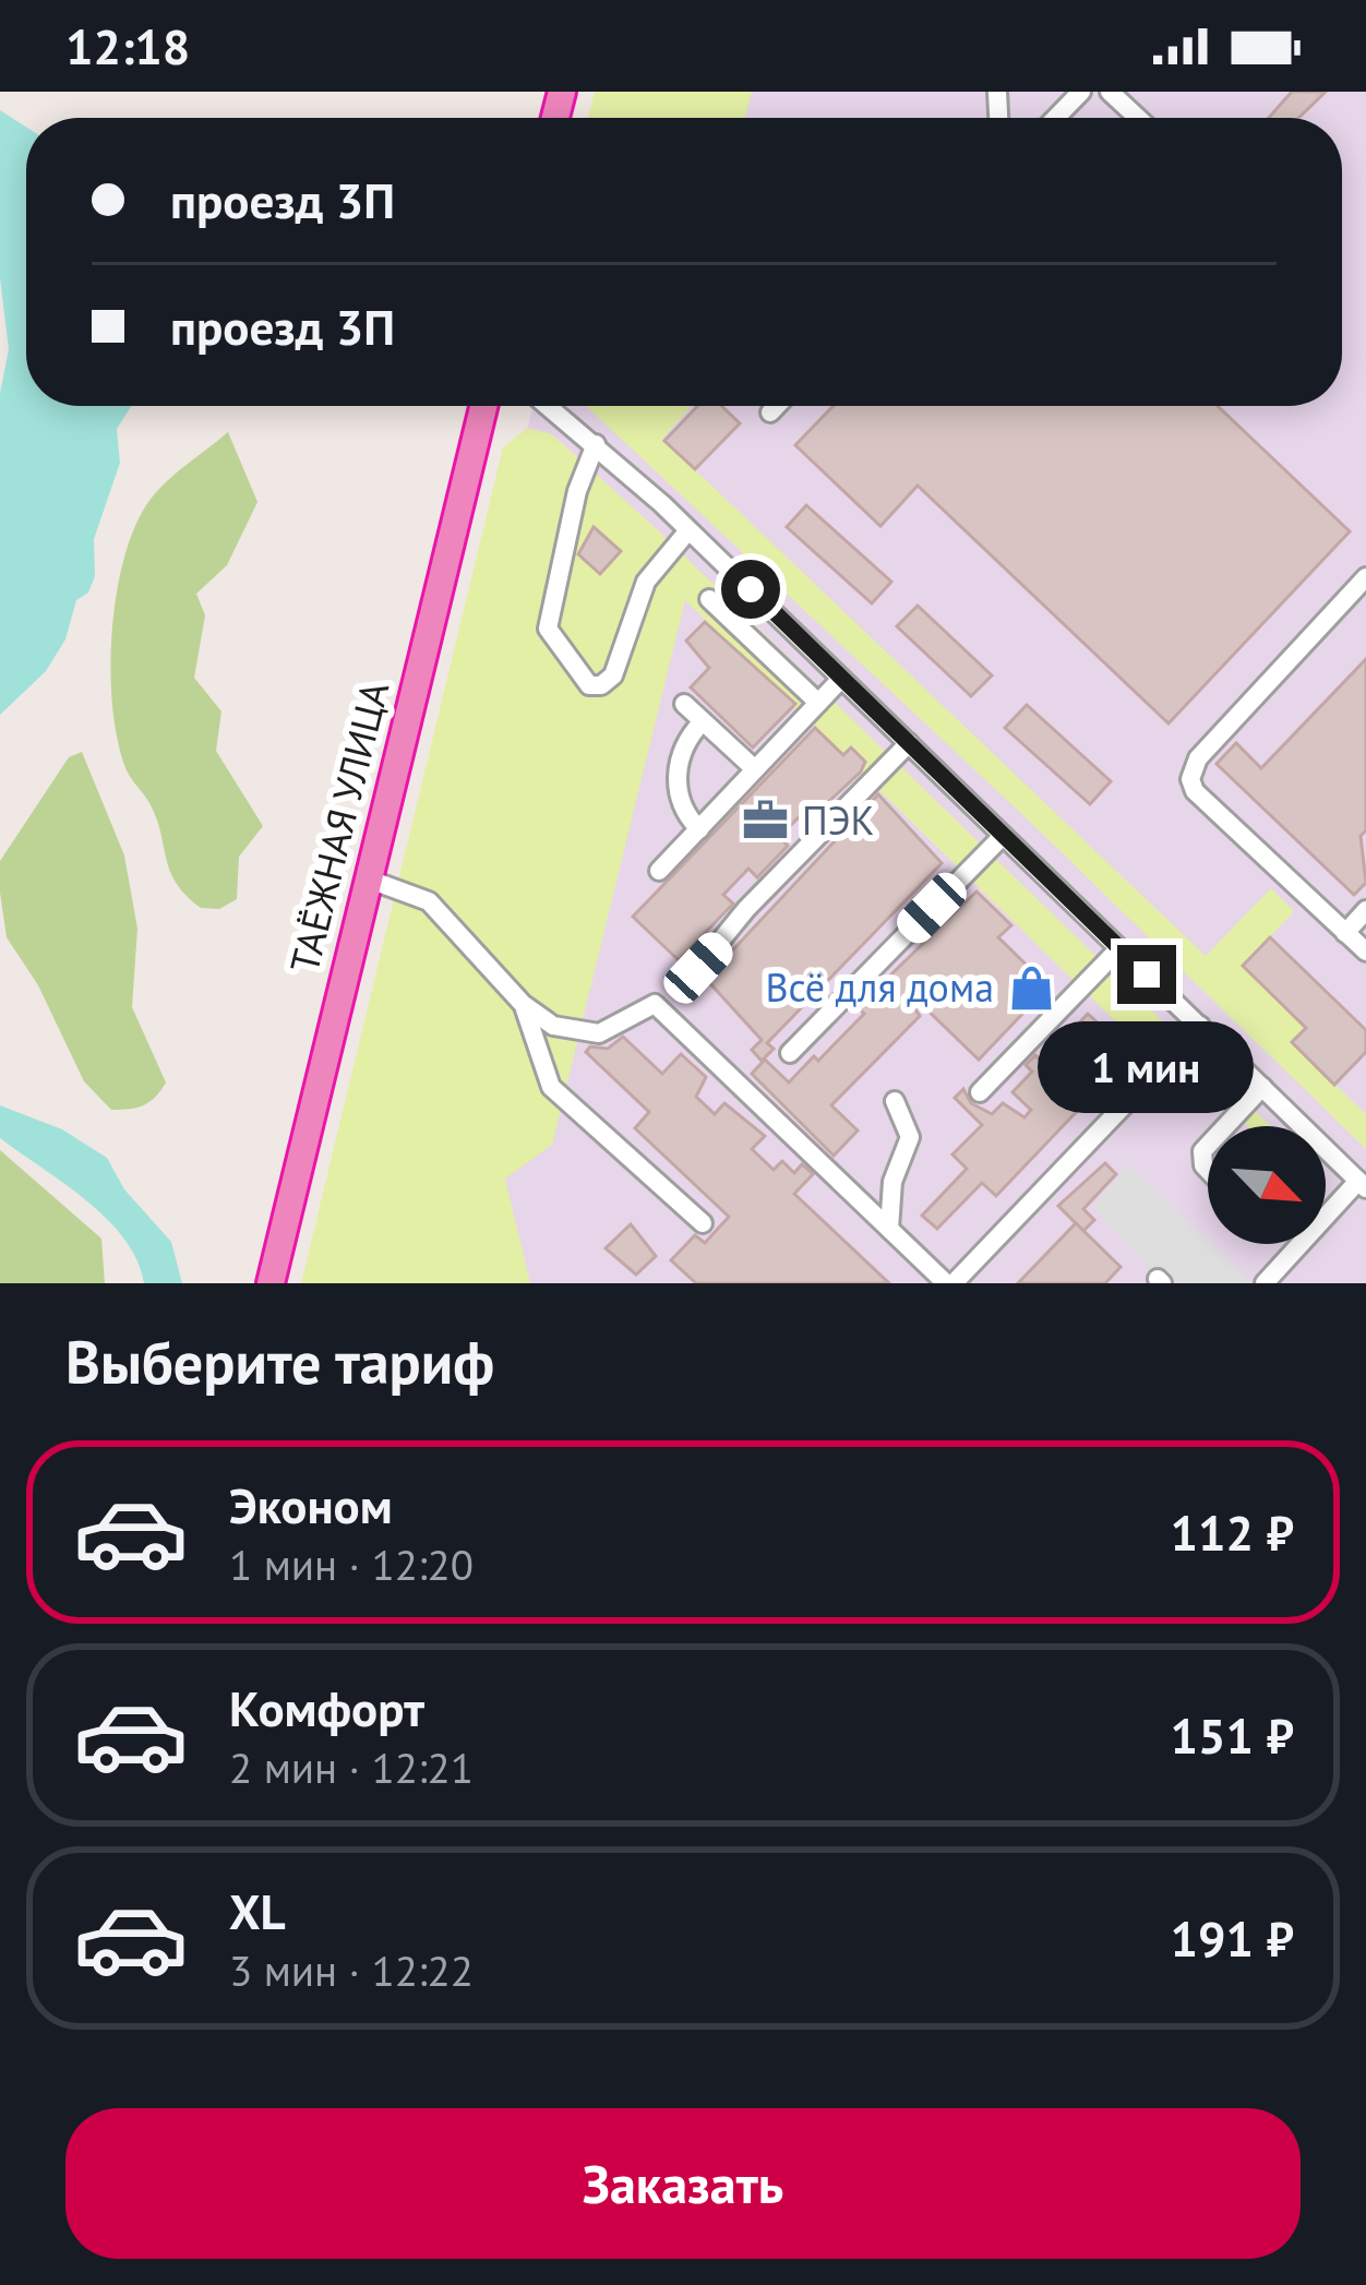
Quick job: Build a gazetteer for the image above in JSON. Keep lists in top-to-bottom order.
{
  "streets": {
    "highway": ["ТАЁЖНАЯ УЛИЦА"]
  },
  "places": {
    "office": ["ПЭК"],
    "shop": ["Всё для дома"]
  },
  "north": "bottom right",
  "page": {
    "status": "12:18",
    "banner": ["проезд 3П", "проезд 3П"],
    "bubble": "1 мин",
    "heading": "Выберите тариф",
    "list": [
      {
        "name": "Эконом",
        "note": "1 мин · 12:20",
        "value": "112 ₽"
      },
      {
        "name": "Комфорт",
        "note": "2 мин · 12:21",
        "value": "151 ₽"
      },
      {
        "name": "XL",
        "note": "3 мин · 12:22",
        "value": "191 ₽"
      }
    ],
    "buttons": "Заказать"
  }
}
